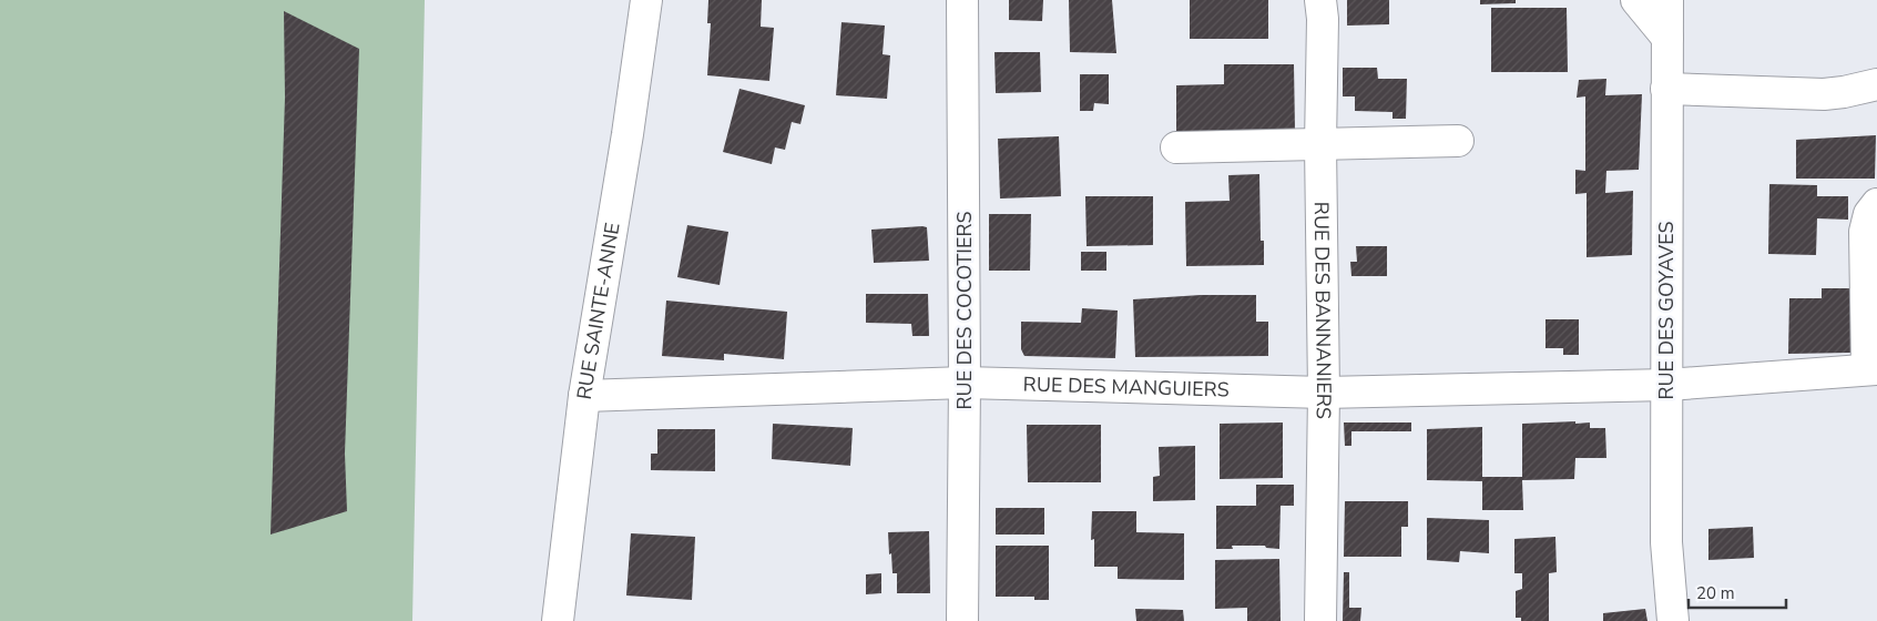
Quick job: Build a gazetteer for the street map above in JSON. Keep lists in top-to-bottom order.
{
  "streets": {
    "street": [
      "RUE SAINTE-ANNE",
      "RUE DES COCOTIERS",
      "RUE DES BANNANIERS",
      "RUE DES GOYAVES",
      "RUE DES MANGUIERS"
    ]
  },
  "crossings": [
    ["RUE SAINTE-ANNE", "RUE DES MANGUIERS"],
    ["RUE DES COCOTIERS", "RUE DES MANGUIERS"],
    ["RUE DES BANNANIERS", "RUE DES MANGUIERS"],
    ["RUE DES GOYAVES", "RUE DES MANGUIERS"]
  ],
  "scale_bar": "20 m"
}
